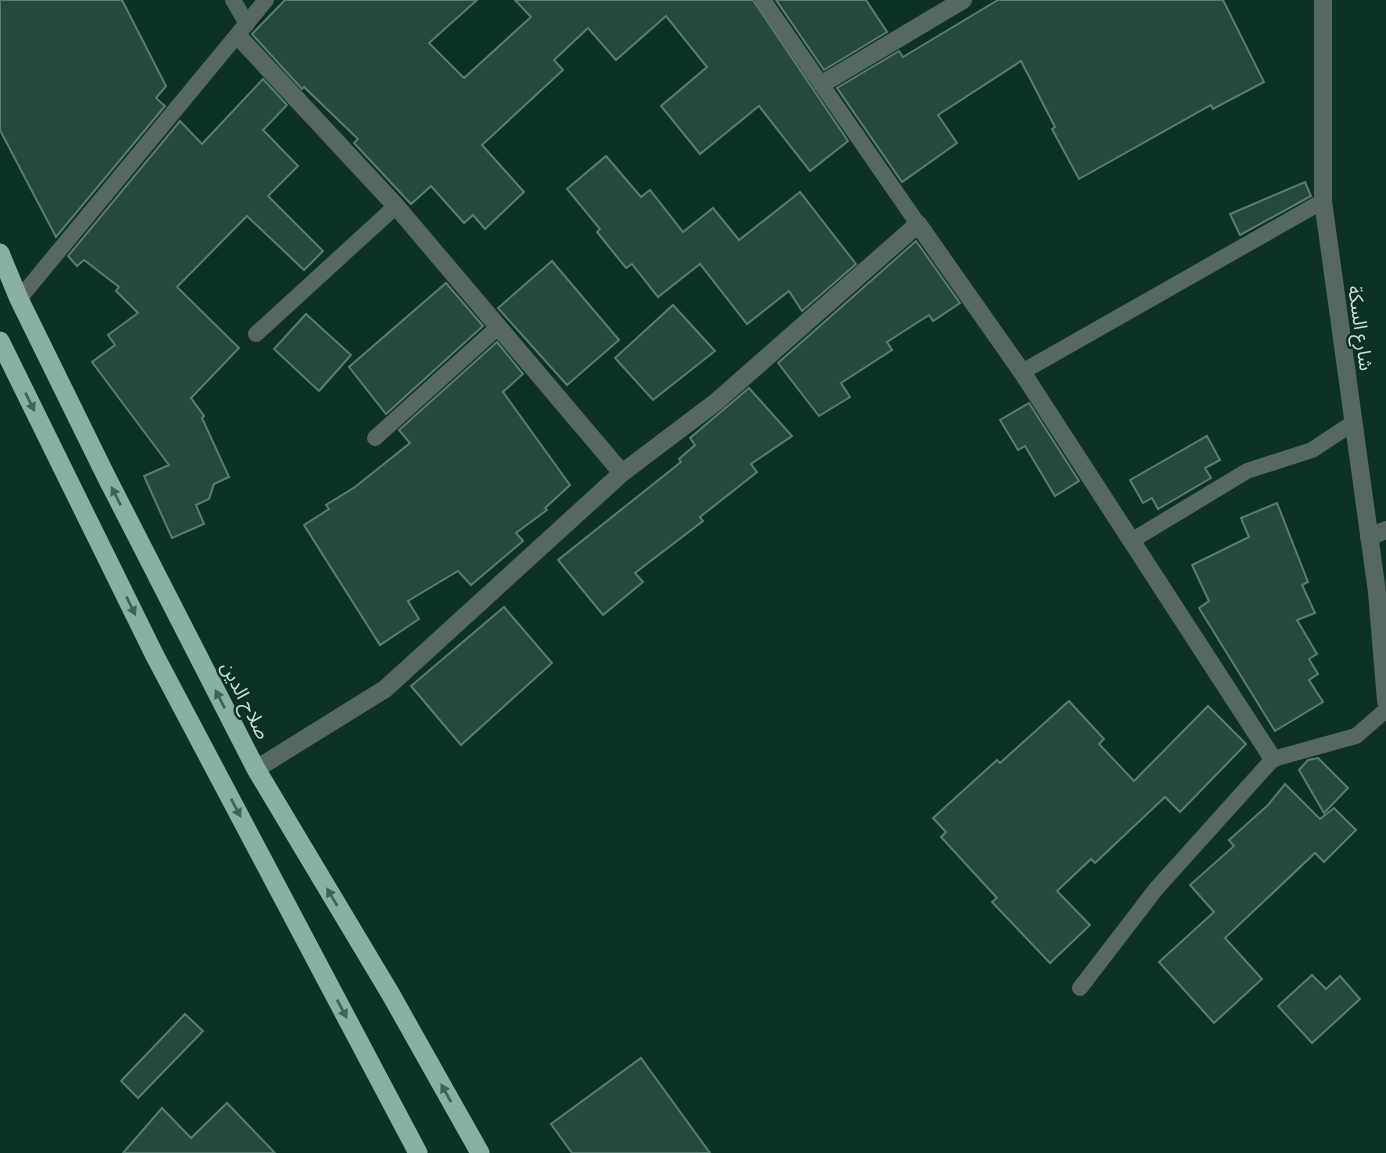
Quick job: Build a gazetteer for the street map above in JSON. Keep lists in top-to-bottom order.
{
  "streets": {
    "highway": ["صلاح الدين"],
    "street": ["شارع السكة"]
  }
}
